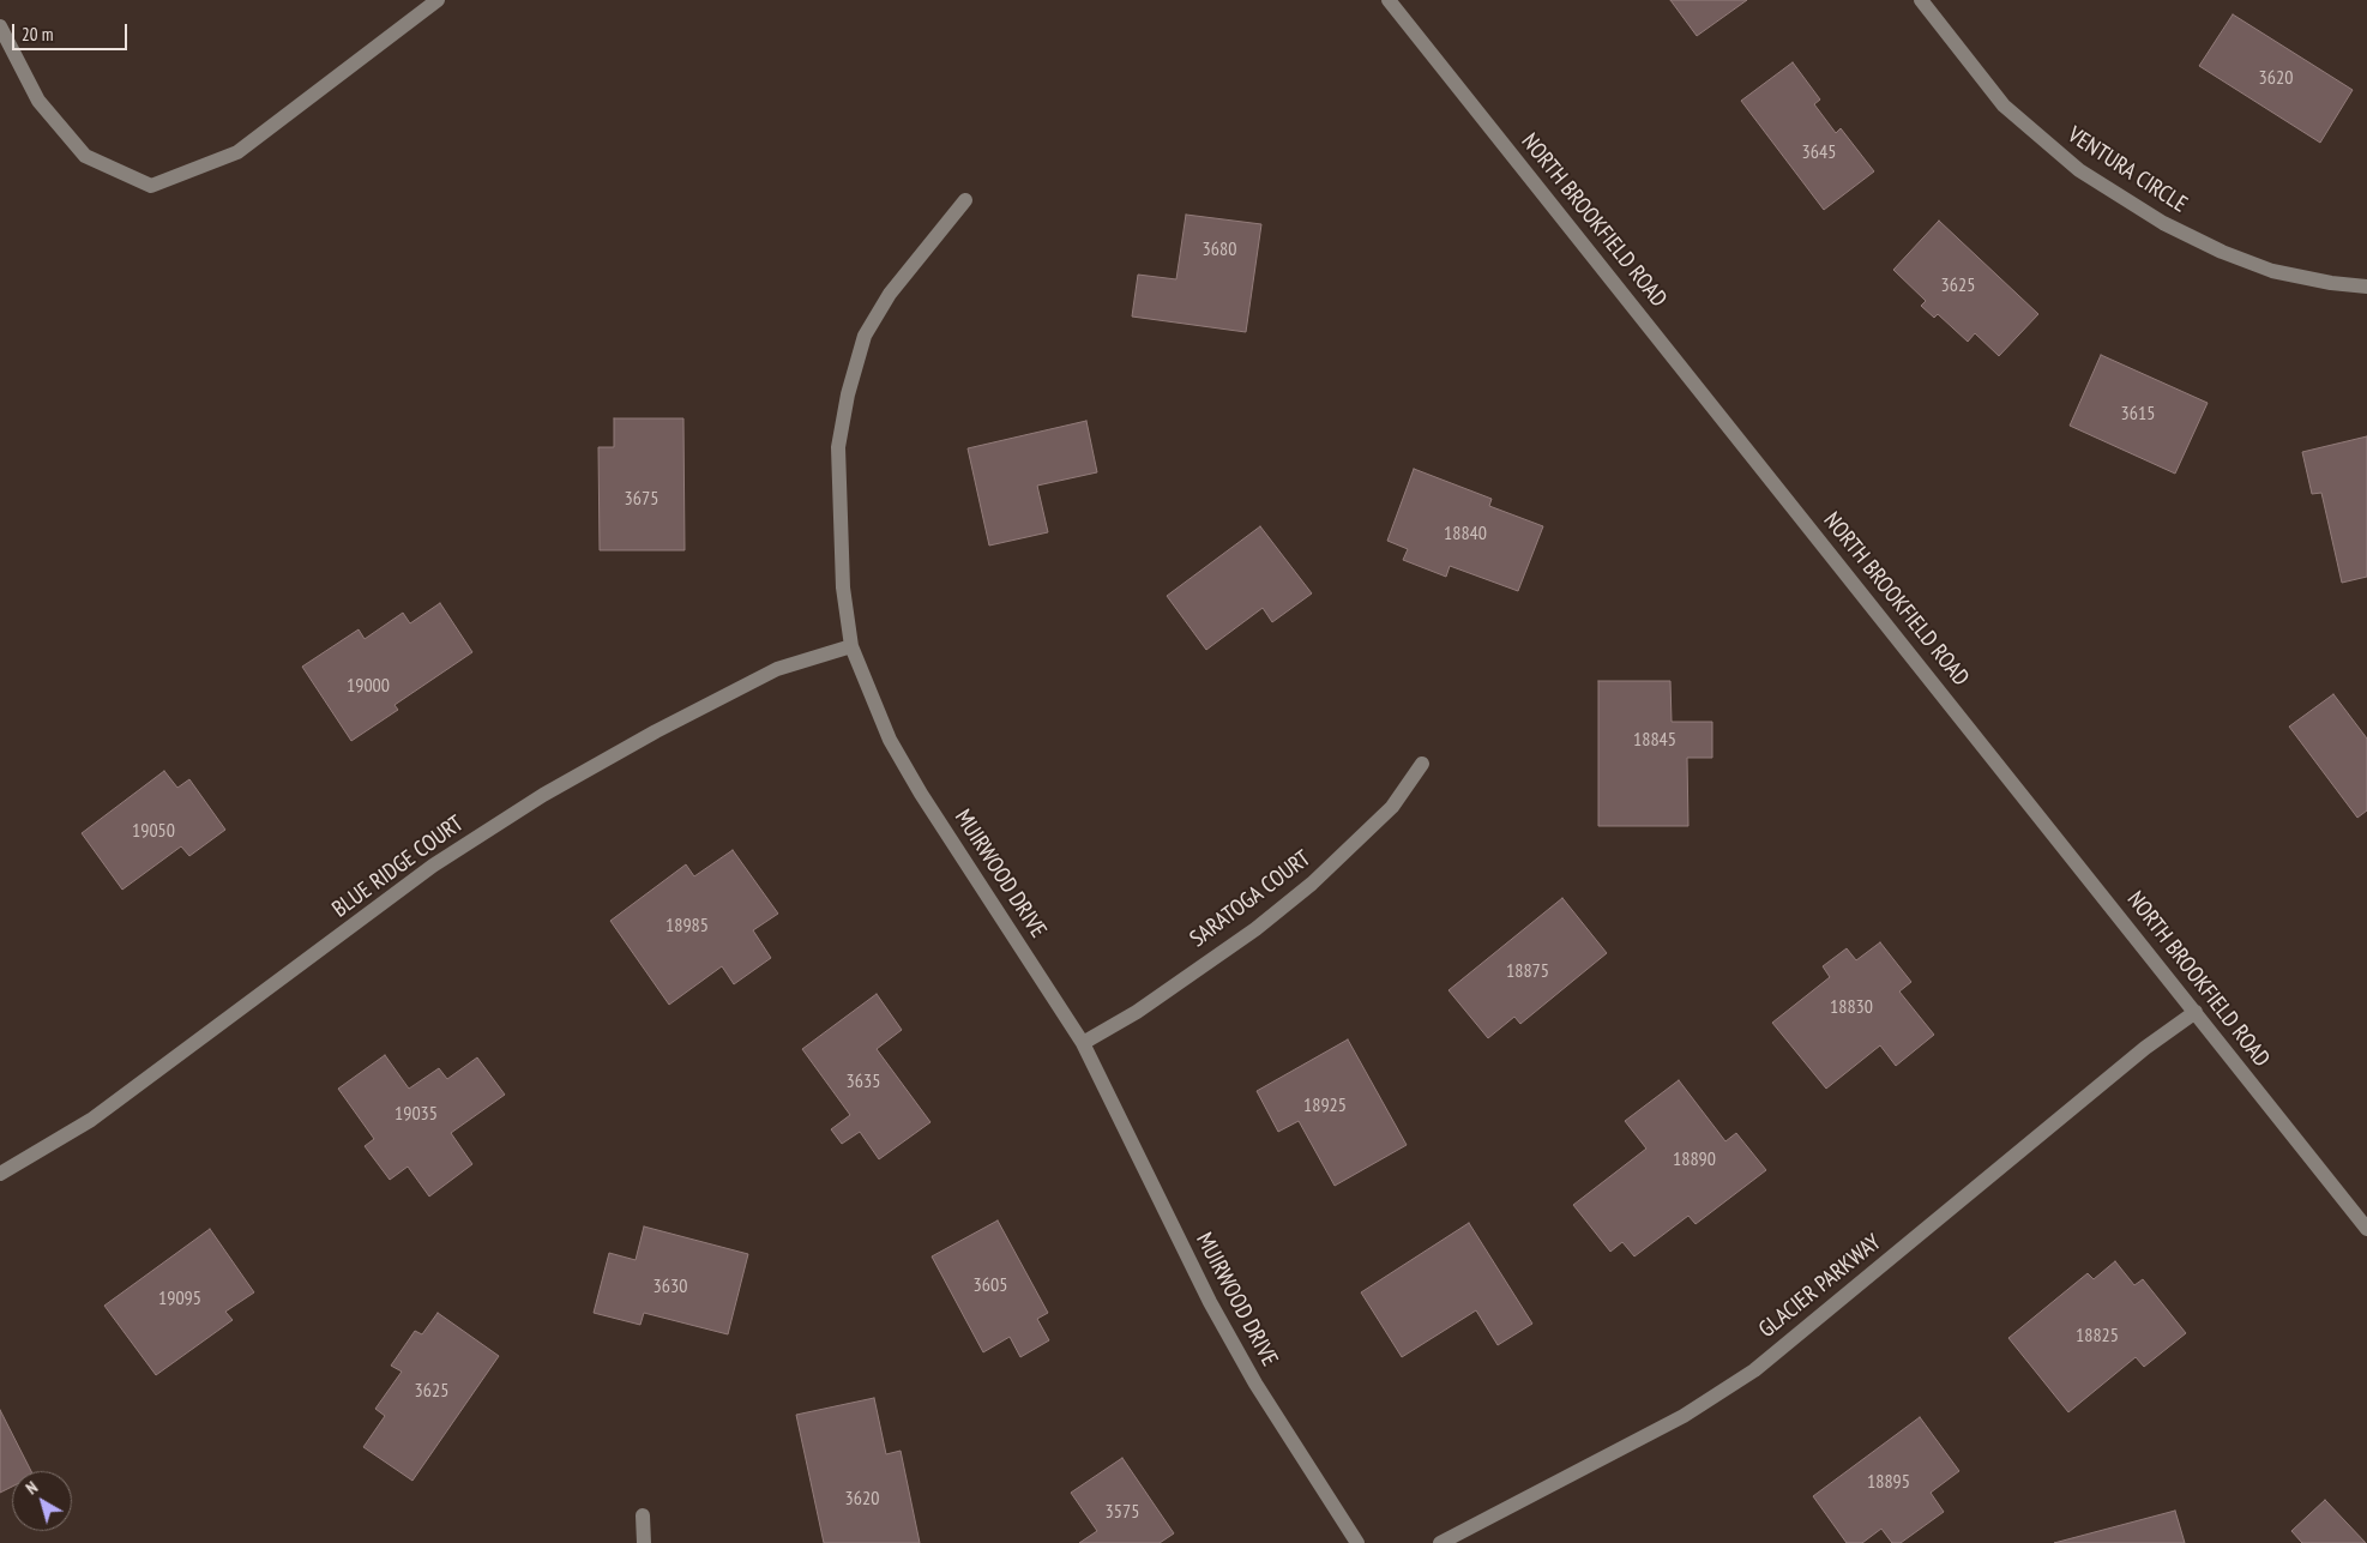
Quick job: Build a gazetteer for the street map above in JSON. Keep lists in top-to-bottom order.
{
  "streets": {
    "street": [
      "VENTURA CIRCLE",
      "NORTH BROOKFIELD ROAD",
      "BLUE RIDGE COURT",
      "MUIRWOOD DRIVE",
      "SARATOGA COURT",
      "GLACIER PARKWAY"
    ]
  },
  "crossings": [
    ["NORTH BROOKFIELD ROAD", "GLACIER PARKWAY"],
    ["BLUE RIDGE COURT", "MUIRWOOD DRIVE"],
    ["MUIRWOOD DRIVE", "SARATOGA COURT"]
  ],
  "house_numbers": [
    "3620",
    "3645",
    "3680",
    "3625",
    "3615",
    "3675",
    "18840",
    "19000",
    "18845",
    "19050",
    "18985",
    "18875",
    "18830",
    "3635",
    "18925",
    "19035",
    "18890",
    "3605",
    "3630",
    "19095",
    "18825",
    "3625",
    "18895",
    "3620",
    "3575"
  ],
  "scale_bar": "20 m",
  "north": "top left"
}
